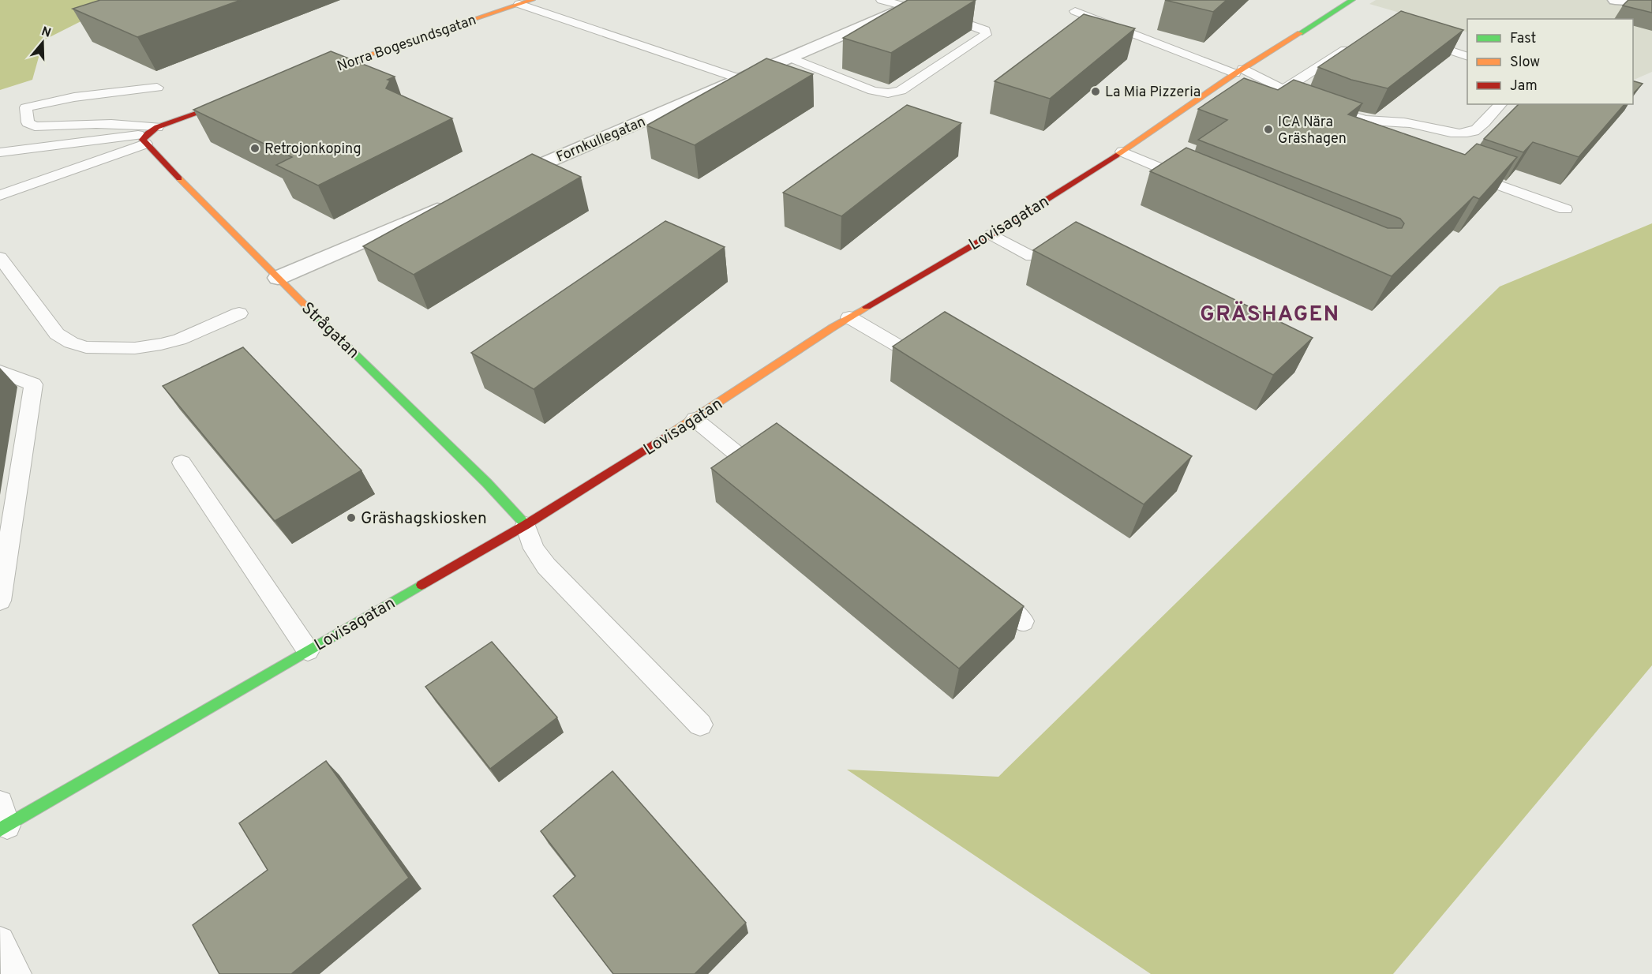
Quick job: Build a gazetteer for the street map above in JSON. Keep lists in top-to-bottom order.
{
  "streets": {
    "street": [
      "Norra Bogesundsgatan",
      "Fornkullegatan",
      "Lovisagatan",
      "Strågatan"
    ]
  },
  "crossings": [
    ["Lovisagatan", "Strågatan"]
  ],
  "districts": ["GRÄSHAGEN"],
  "places": [
    "La Mia Pizzeria",
    "ICA Nära Gräshagen",
    "Retrojonkoping",
    "Gräshagskiosken"
  ],
  "legend": ["Fast", "Slow", "Jam"],
  "north": "top"
}
